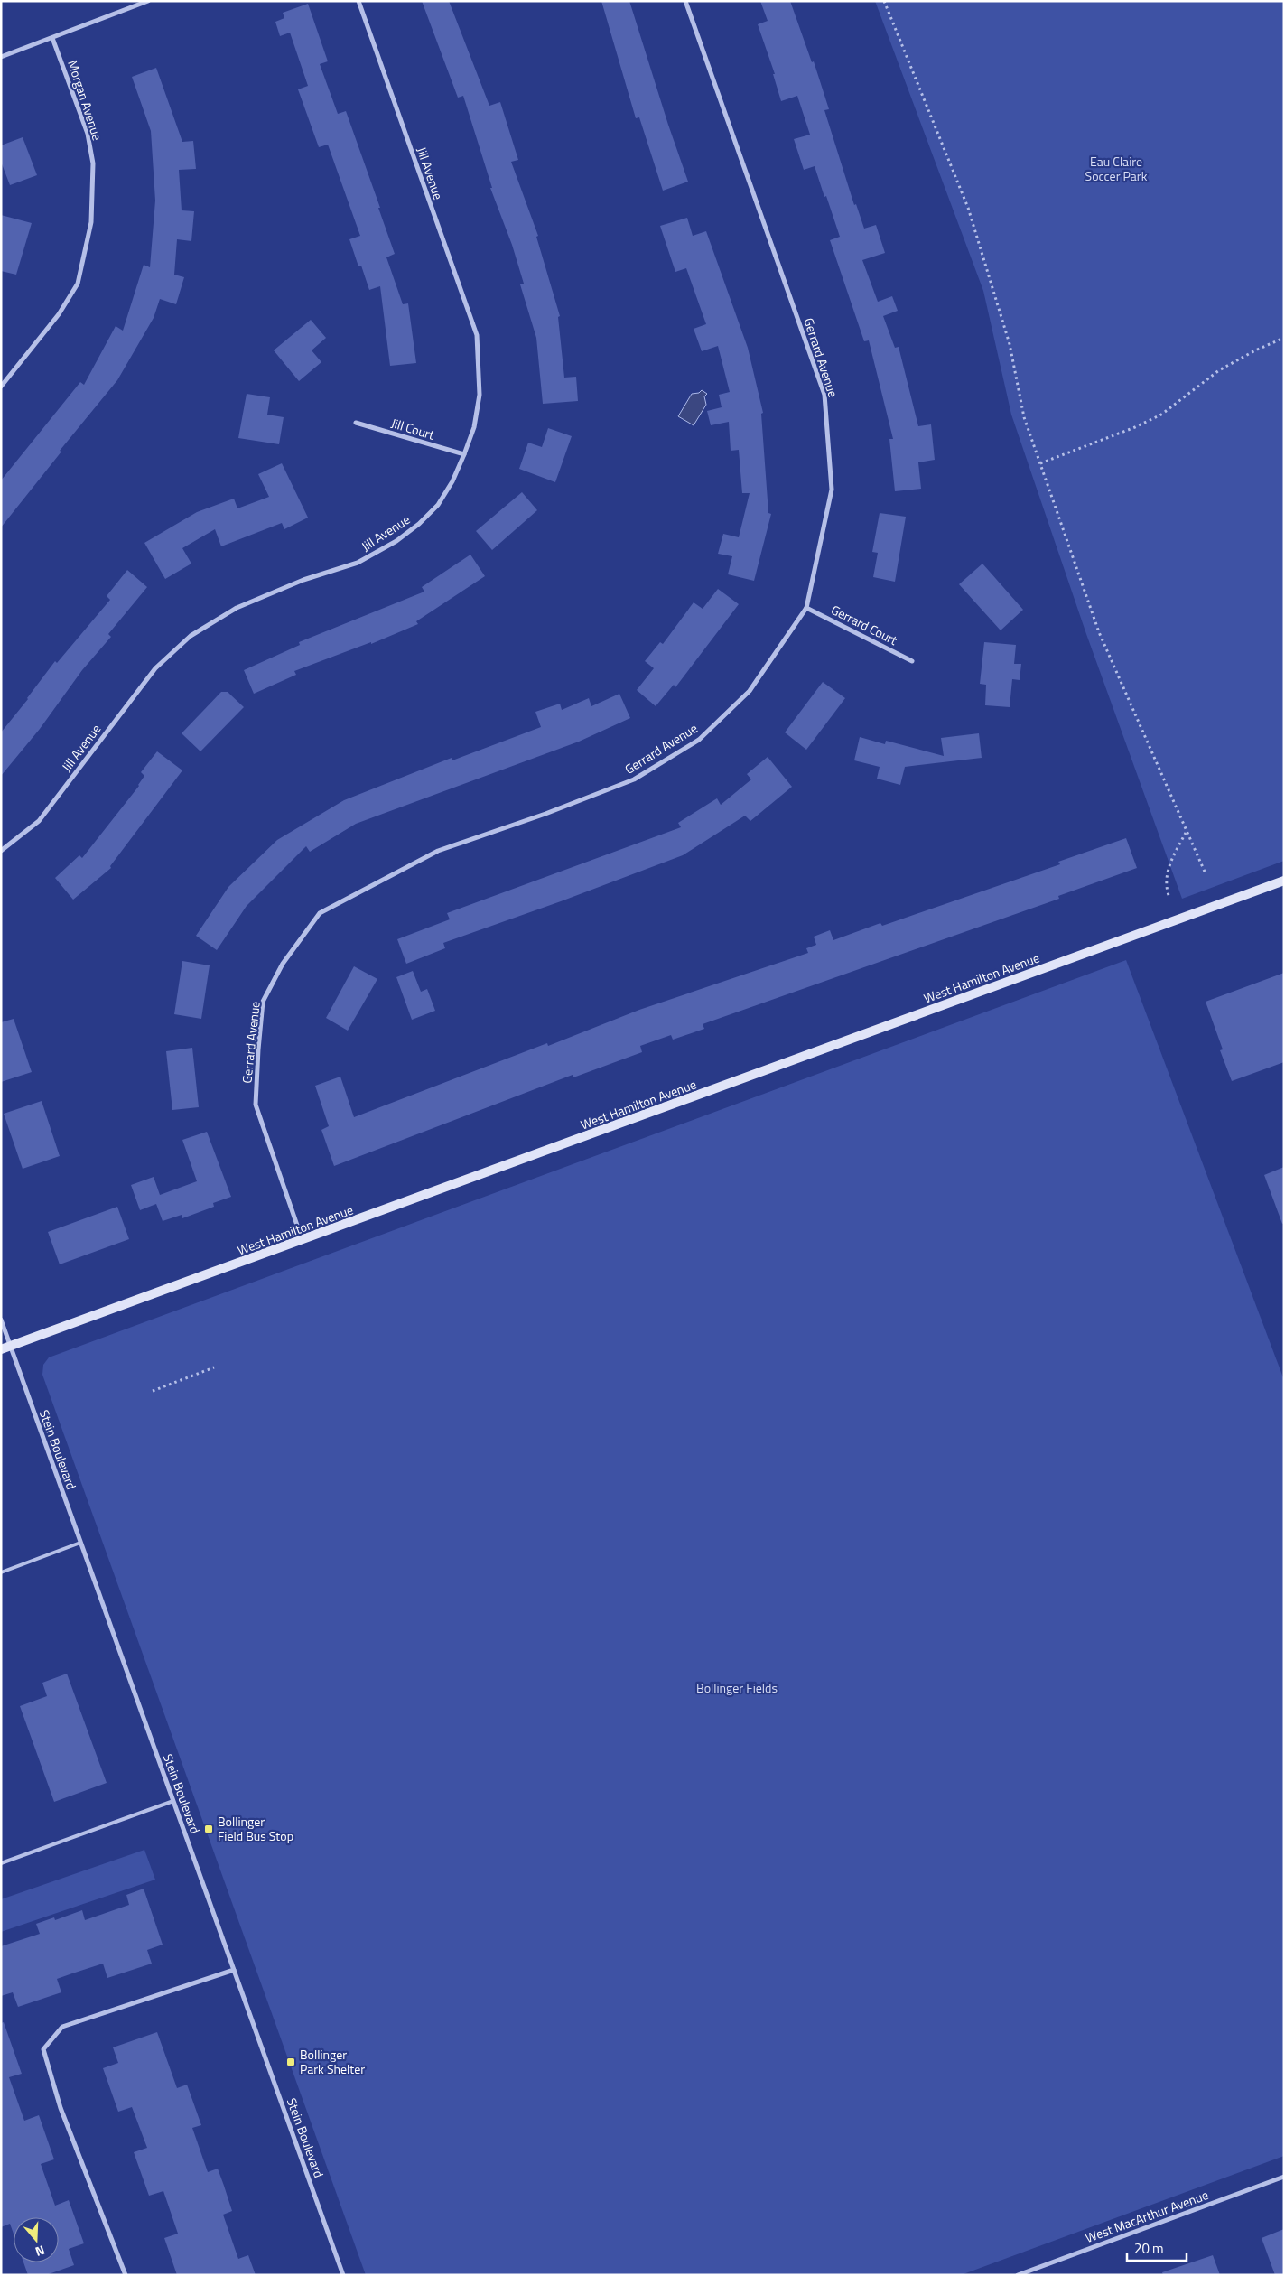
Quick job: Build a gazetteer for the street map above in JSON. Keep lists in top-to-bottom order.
{
  "streets": {
    "street": [
      "Morgan Avenue",
      "Jill Avenue",
      "Gerrard Avenue",
      "Jill Court",
      "Gerrard Court",
      "West Hamilton Avenue",
      "Stein Boulevard",
      "West MacArthur Avenue"
    ]
  },
  "crossings": [
    ["Jill Avenue", "Jill Court"],
    ["Gerrard Avenue", "Gerrard Court"],
    ["Gerrard Avenue", "West Hamilton Avenue"],
    ["West Hamilton Avenue", "Stein Boulevard"]
  ],
  "parks": ["Eau Claire Soccer Park", "Bollinger Fields"],
  "places": {
    "transit": ["Bollinger Field Bus Stop", "Bollinger Park Shelter"]
  },
  "scale_bar": "20 m",
  "north": "bottom"
}
